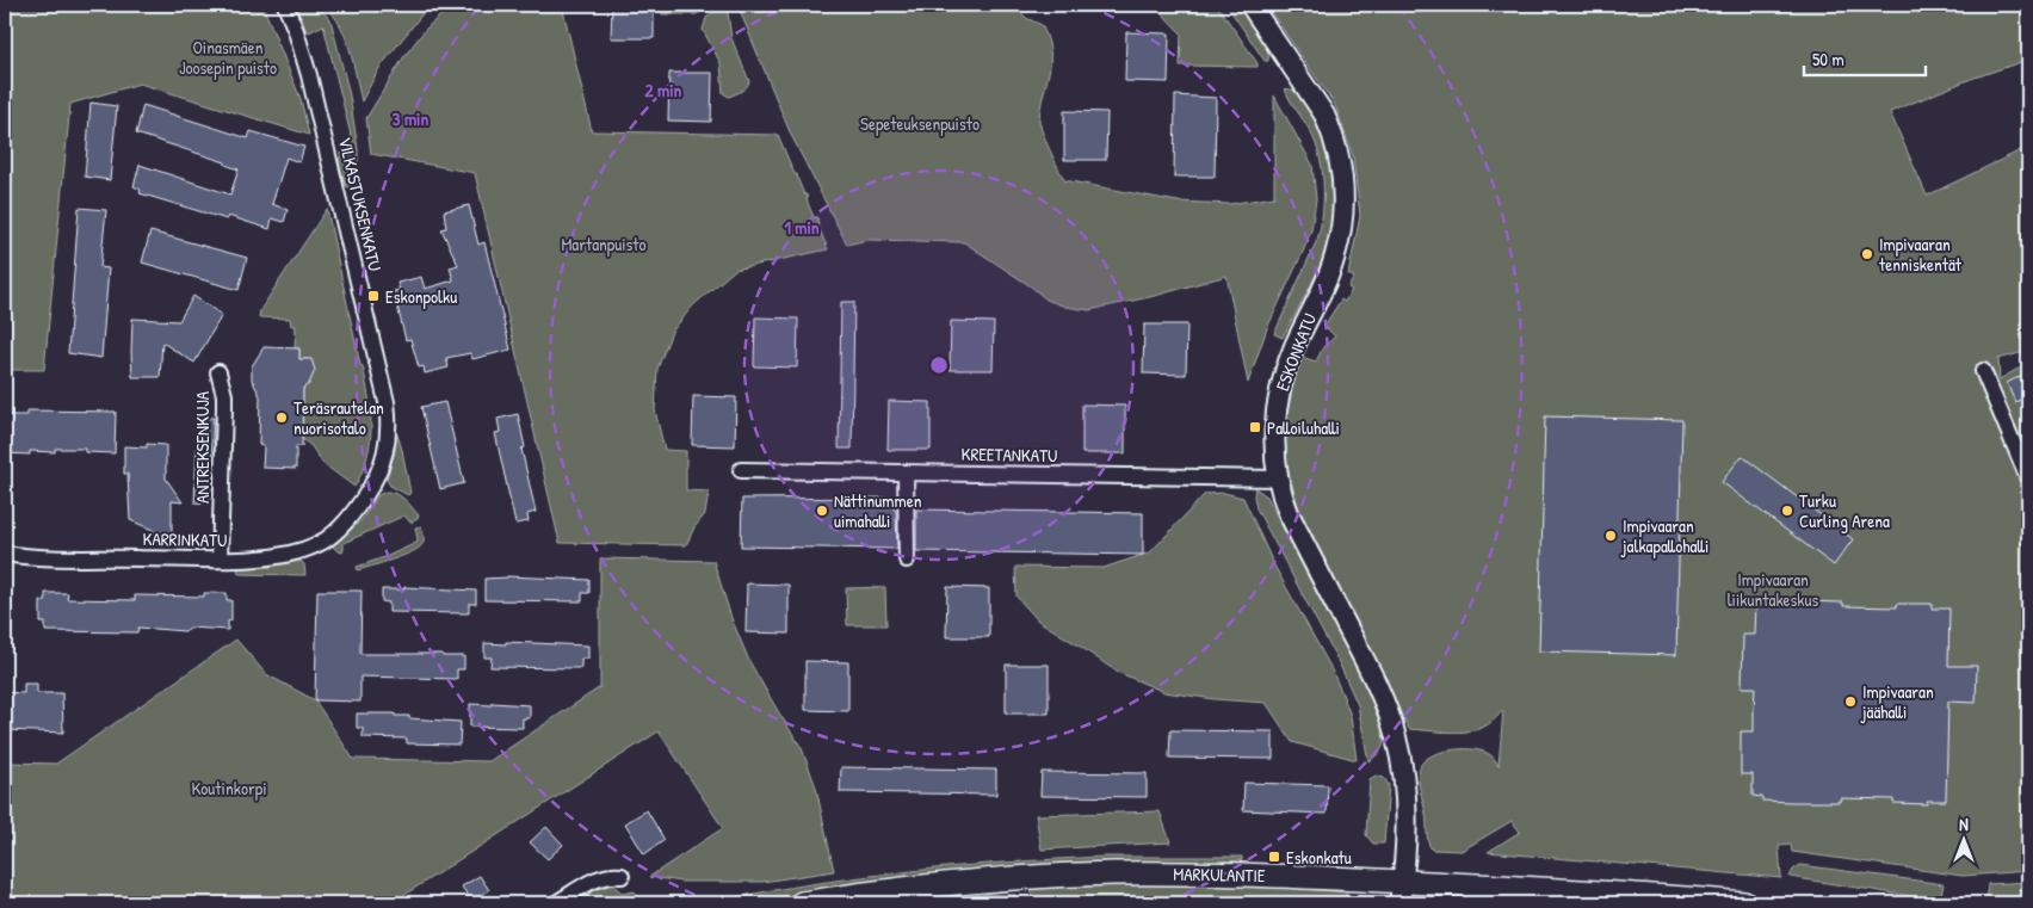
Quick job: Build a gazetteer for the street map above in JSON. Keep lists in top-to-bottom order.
{
  "streets": {
    "main road": ["MARKULANTIE"],
    "street": [
      "VILKASTUKSENKATU",
      "ESKONKATU",
      "ANTREKSENKUJA",
      "KREETANKATU",
      "KARRINKATU"
    ]
  },
  "crossings": [
    ["VILKASTUKSENKATU", "KARRINKATU"],
    ["ESKONKATU", "KREETANKATU"],
    ["ESKONKATU", "MARKULANTIE"],
    ["ANTREKSENKUJA", "KARRINKATU"]
  ],
  "parks": [
    "Oinasmäen Joosepin puisto",
    "Sepeteuksenpuisto",
    "Martanpuisto",
    "Impivaaran liikuntakeskus",
    "Koutinkorpi"
  ],
  "places": {
    "other": [
      "Impivaaran tenniskentät",
      "Teräsrautelan nuorisotalo",
      "Nättinummen uimahalli",
      "Turku Curling Arena",
      "Impivaaran jalkapallohalli",
      "Impivaaran jäähalli"
    ],
    "transit": ["Eskonpolku", "Palloiluhalli", "Eskonkatu"]
  },
  "scale_bar": "50 m",
  "north": "top",
  "rings": ["2 min", "3 min", "1 min"]
}
